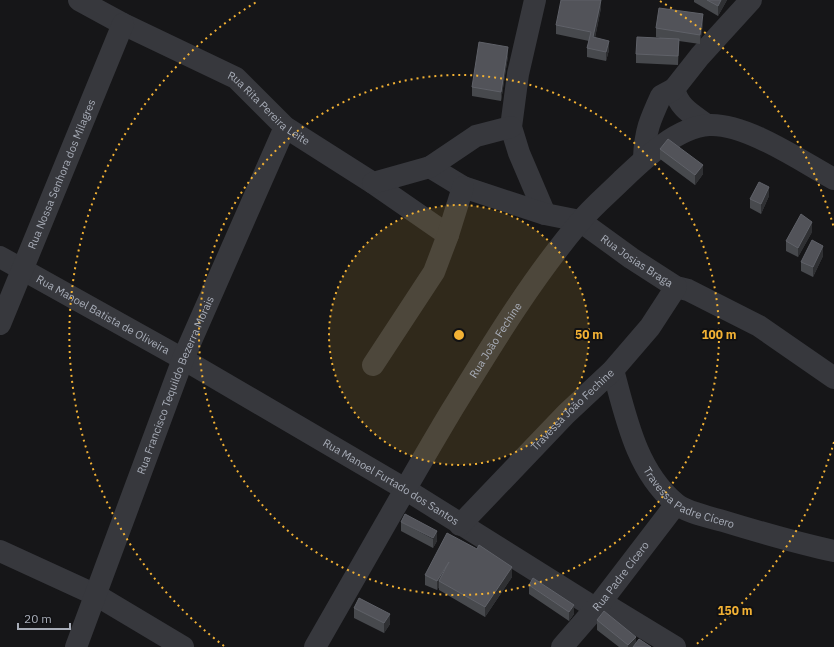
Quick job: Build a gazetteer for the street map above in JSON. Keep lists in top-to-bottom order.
{
  "streets": {
    "street": [
      "Rua Rita Pereira Leite",
      "Rua Nossa Senhora dos Milagres",
      "Rua Josias Braga",
      "Rua Manoel Batista de Oliveira",
      "Rua João Fechine",
      "Rua Francisco Tequildo Bezerra Morais",
      "Travessa João Fechine",
      "Rua Manoel Furtado dos Santos",
      "Travessa Padre Cícero",
      "Rua Padre Cícero"
    ]
  },
  "crossings": [
    ["Rua Rita Pereira Leite", "Rua Nossa Senhora dos Milagres"],
    ["Rua Rita Pereira Leite", "Rua Francisco Tequildo Bezerra Morais"],
    ["Rua Nossa Senhora dos Milagres", "Rua Manoel Batista de Oliveira"],
    ["Rua Josias Braga", "Rua João Fechine"],
    ["Rua Josias Braga", "Travessa João Fechine"],
    ["Rua Manoel Batista de Oliveira", "Rua Francisco Tequildo Bezerra Morais"],
    ["Rua Manoel Batista de Oliveira", "Rua Manoel Furtado dos Santos"],
    ["Rua João Fechine", "Rua Manoel Furtado dos Santos"],
    ["Rua Francisco Tequildo Bezerra Morais", "Rua Manoel Furtado dos Santos"],
    ["Travessa João Fechine", "Rua Manoel Furtado dos Santos"],
    ["Travessa João Fechine", "Travessa Padre Cícero"],
    ["Rua Manoel Furtado dos Santos", "Rua Padre Cícero"],
    ["Travessa Padre Cícero", "Rua Padre Cícero"]
  ],
  "scale_bar": "20 m",
  "rings": ["50 m", "100 m", "150 m"]
}
